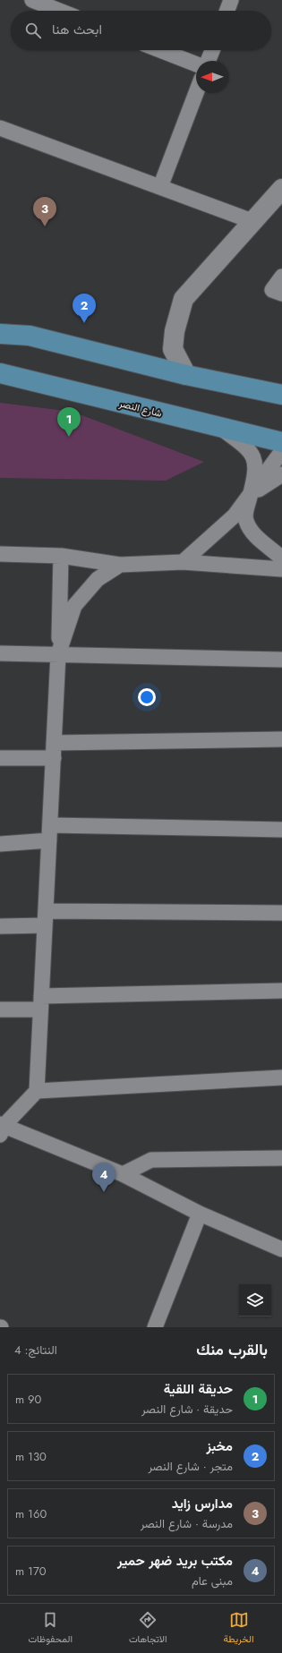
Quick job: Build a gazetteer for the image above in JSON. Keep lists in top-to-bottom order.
{
  "streets": {
    "main road": ["شارع النصر"]
  },
  "north": "left",
  "page": {
    "search": "ابحث هنا",
    "pins": [
      "3",
      "2",
      "1",
      "4"
    ],
    "heading": ["بالقرب منك", "النتائج: 4"],
    "list": [
      {
        "mark": "1",
        "name": "حديقة اللقية",
        "note": "حديقة · شارع النصر",
        "value": "90 m"
      },
      {
        "mark": "2",
        "name": "مخبز",
        "note": "متجر · شارع النصر",
        "value": "130 m"
      },
      {
        "mark": "3",
        "name": "مدارس زايد",
        "note": "مدرسة · شارع النصر",
        "value": "160 m"
      },
      {
        "mark": "4",
        "name": "مكتب بريد ضهر حمير",
        "note": "مبنى عام",
        "value": "170 m"
      }
    ],
    "nav": ["الخريطة", "الاتجاهات", "المحفوظات"]
  }
}
